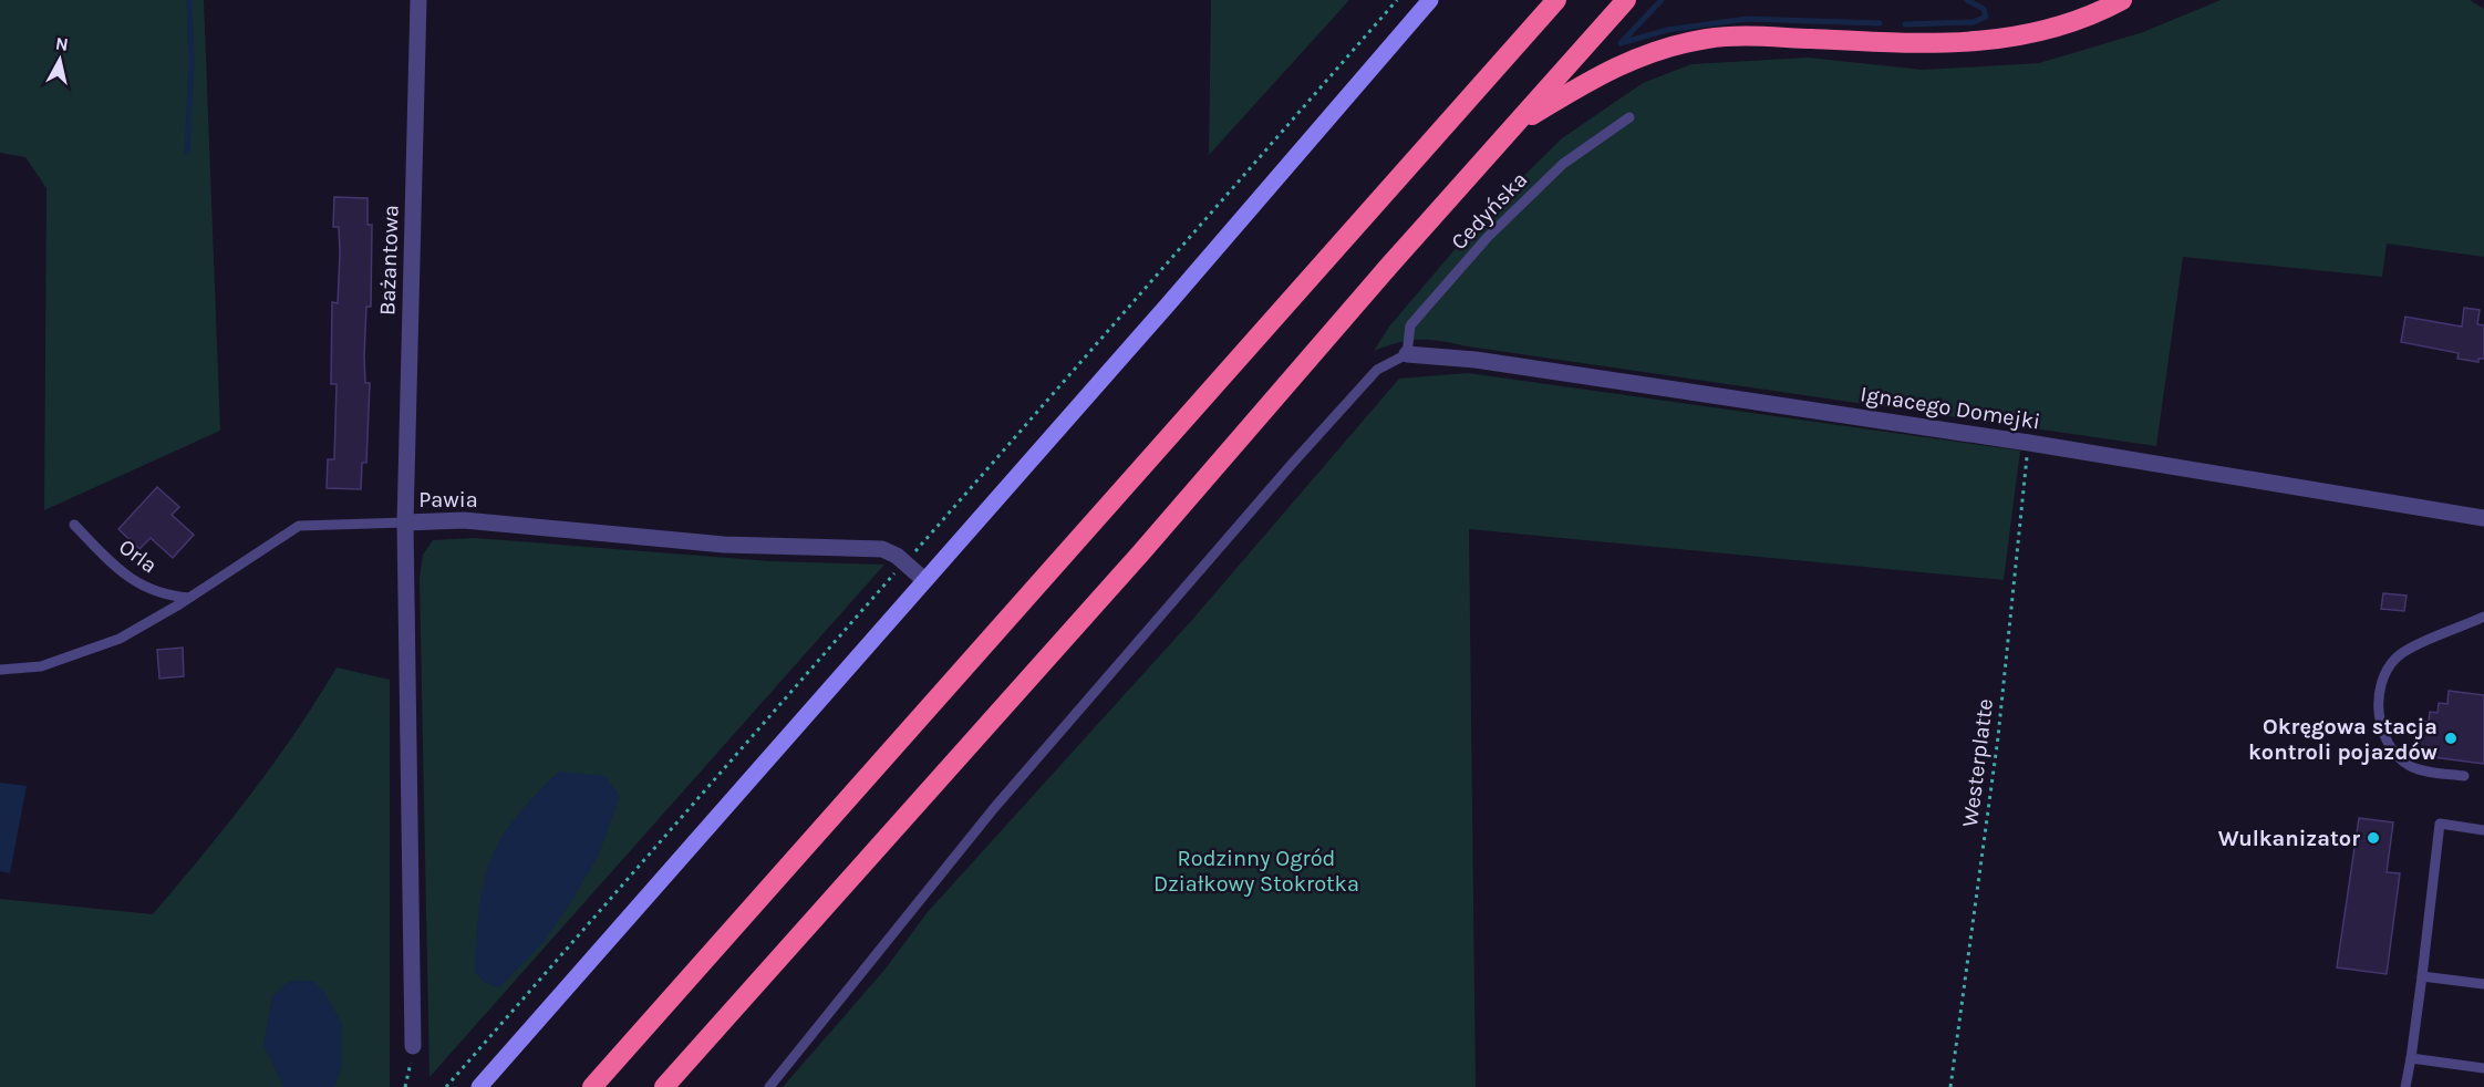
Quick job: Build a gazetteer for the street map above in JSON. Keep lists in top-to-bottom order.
{
  "streets": {
    "street": ["Bażantowa", "Ignacego Domejki", "Pawia"],
    "lane": ["Cedyńska", "Orla"],
    "path": ["Westerplatte"]
  },
  "crossings": [
    ["Cedyńska", "Ignacego Domejki"],
    ["Bażantowa", "Pawia"],
    ["Ignacego Domejki", "Westerplatte"],
    ["Pawia", "Orla"]
  ],
  "parks": ["Rodzinny Ogród Działkowy Stokrotka"],
  "places": ["Okręgowa stacja kontroli pojazdów", "Wulkanizator"],
  "north": "top"
}
